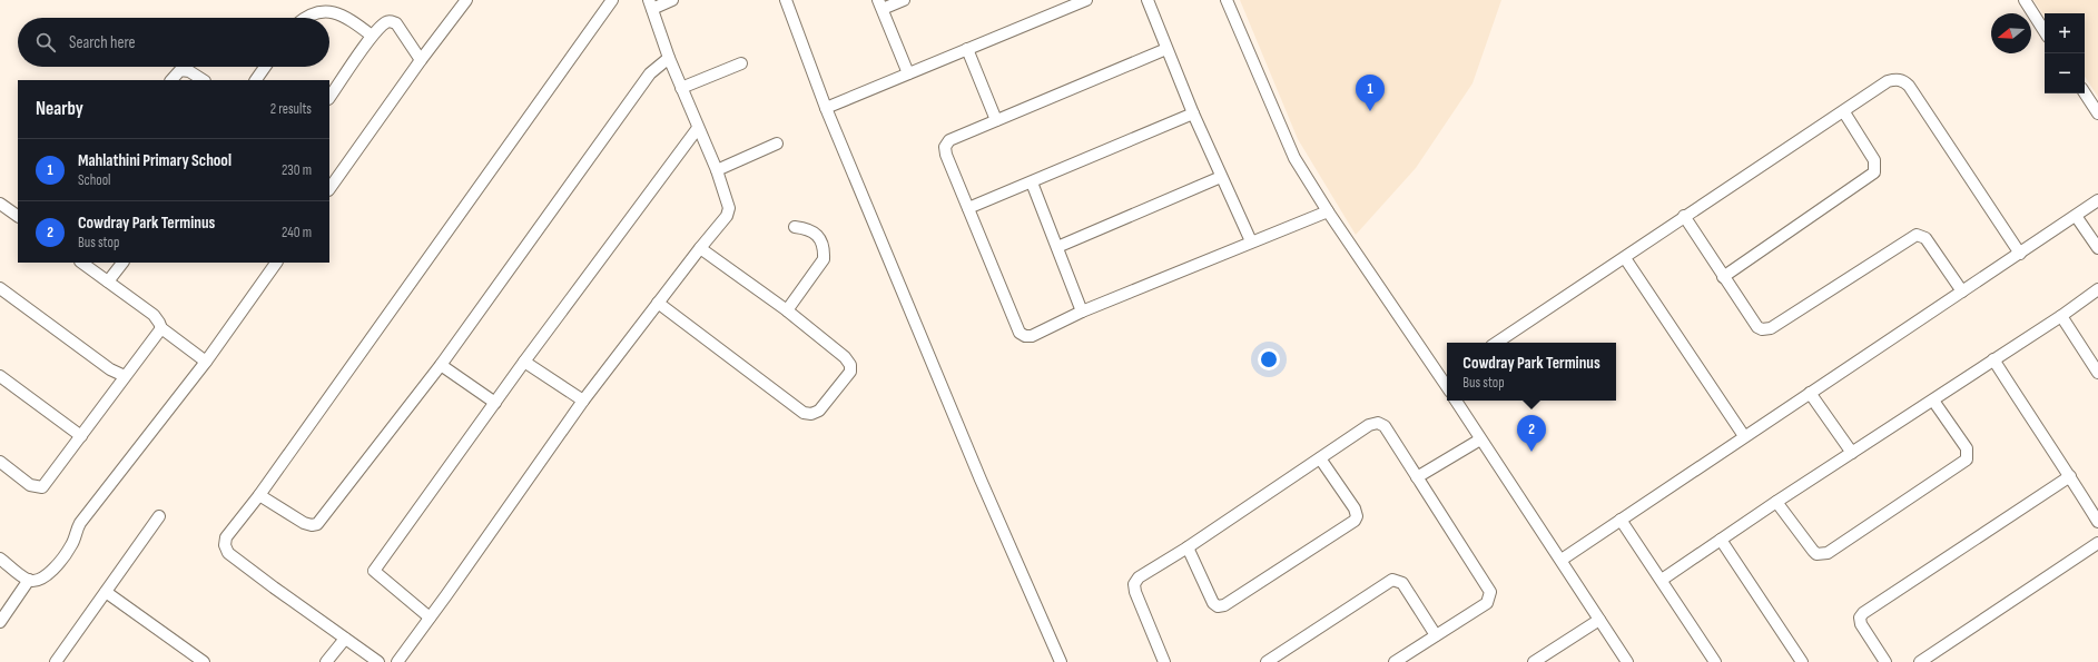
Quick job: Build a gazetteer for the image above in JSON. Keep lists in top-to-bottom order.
{
  "north": "left",
  "page": {
    "map_buttons": ["+", "−"],
    "search": "Search here",
    "pins": ["1", "2"],
    "heading": ["Nearby", "2 results"],
    "list": [
      {
        "mark": "1",
        "name": "Mahlathini Primary School",
        "note": "School",
        "value": "230 m"
      },
      {
        "mark": "2",
        "name": "Cowdray Park Terminus",
        "note": "Bus stop",
        "value": "240 m"
      }
    ],
    "popup": ["Cowdray Park Terminus", "Bus stop"]
  }
}
